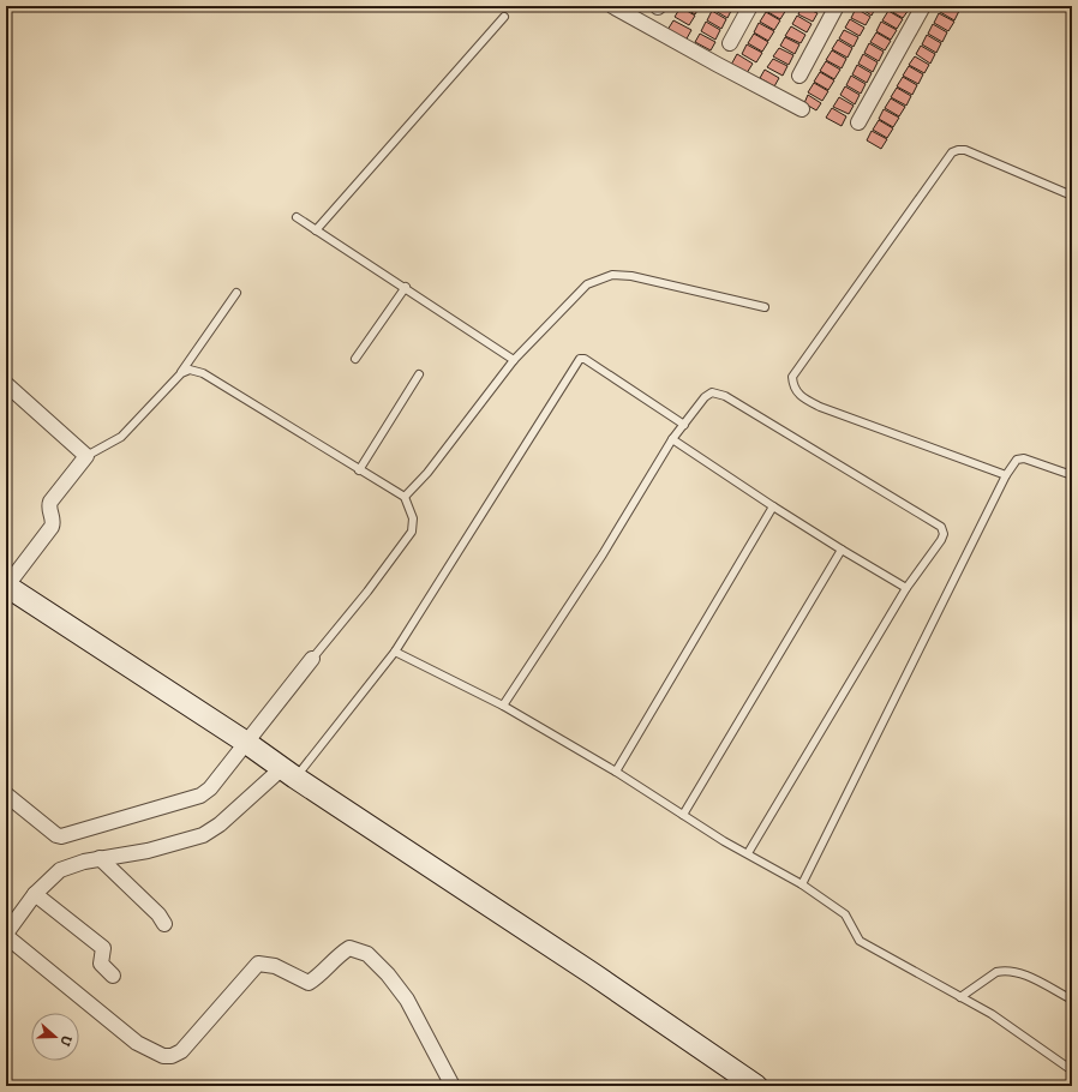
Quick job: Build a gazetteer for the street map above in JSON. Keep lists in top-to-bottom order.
{
  "north": "right"
}
